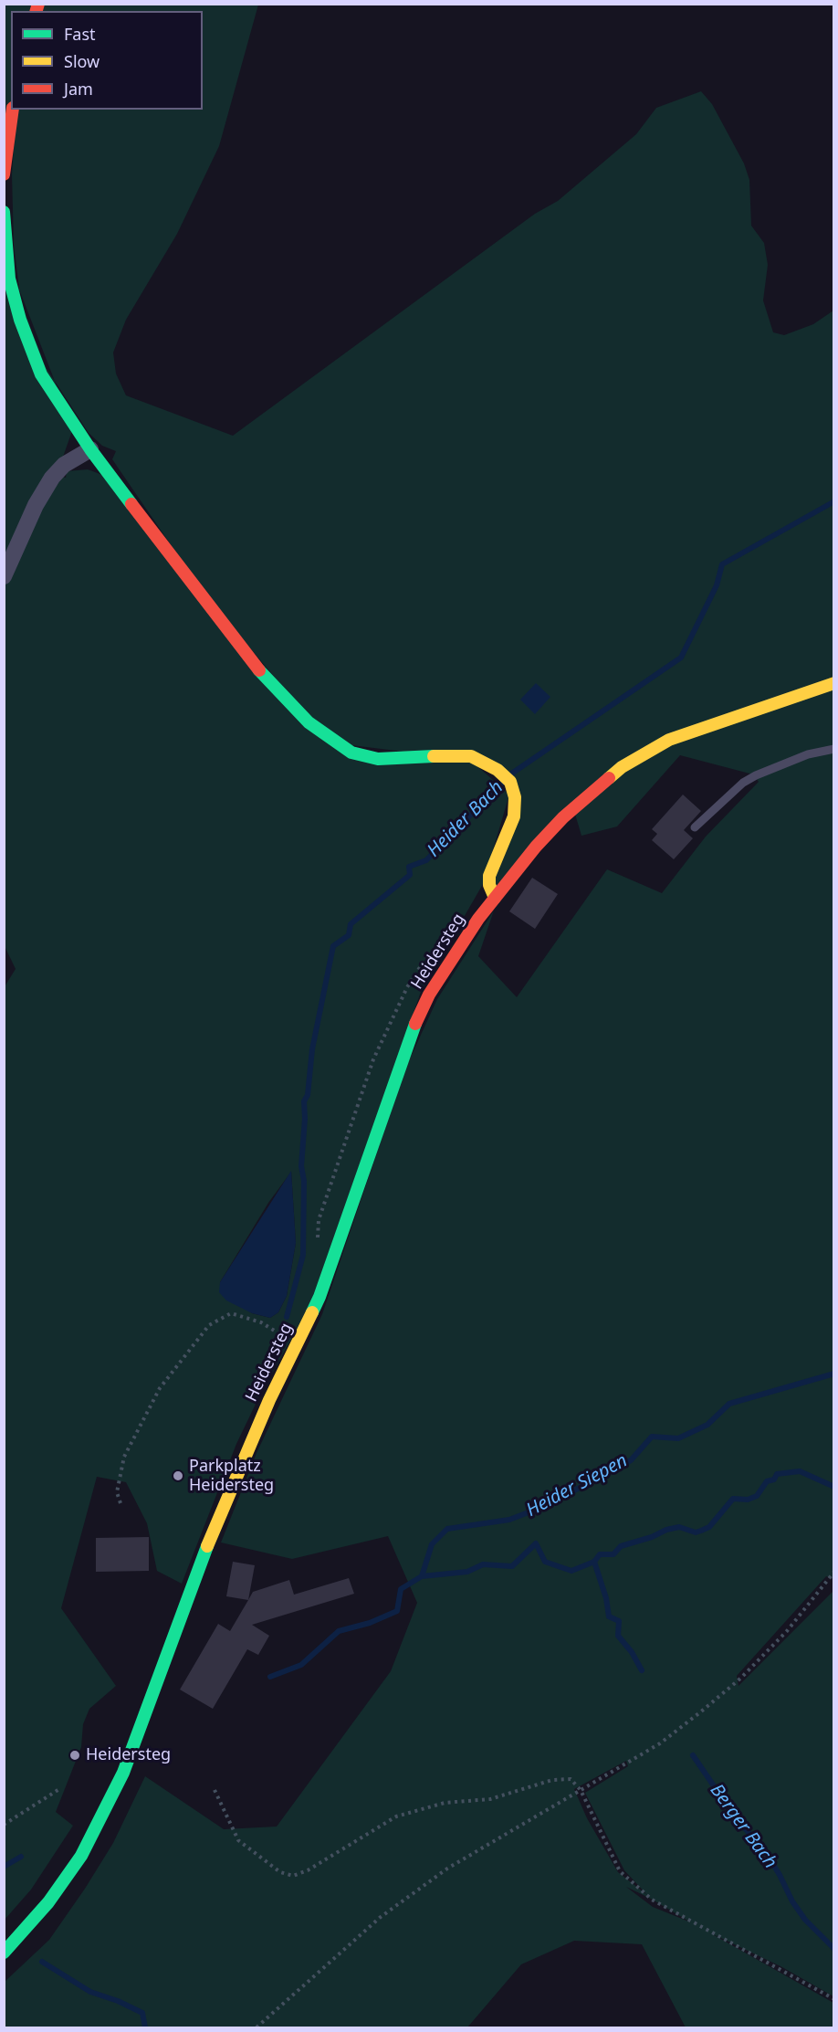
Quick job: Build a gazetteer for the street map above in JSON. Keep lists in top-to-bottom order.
{
  "streets": {
    "main road": ["Heidersteg"]
  },
  "water": ["Heider Bach", "Heider Siepen", "Berger Bach"],
  "places": ["Parkplatz Heidersteg", "Heidersteg"],
  "legend": ["Fast", "Slow", "Jam"]
}
